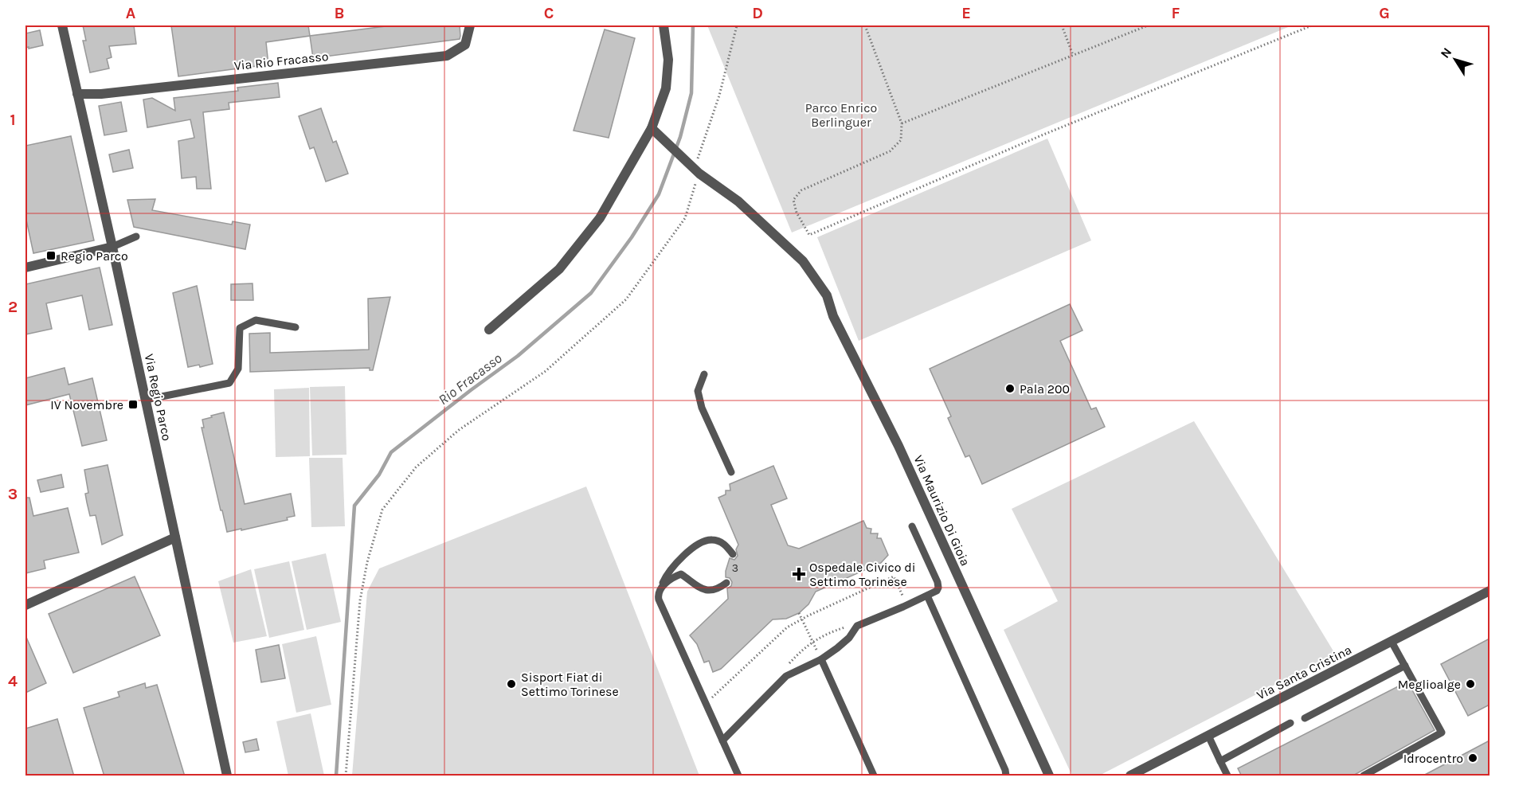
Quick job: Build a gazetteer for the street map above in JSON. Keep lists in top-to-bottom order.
{
  "streets": {
    "street": [
      "Via Rio Fracasso",
      "Via Regio Parco",
      "Via Maurizio Di Gioia",
      "Via Santa Cristina"
    ]
  },
  "crossings": [
    ["Via Rio Fracasso", "Via Regio Parco"]
  ],
  "water": ["Rio Fracasso"],
  "parks": ["Parco Enrico Berlinguer"],
  "places": {
    "transit": ["Regio Parco", "IV Novembre"],
    "other": [
      "Pala 200",
      "Sisport Fiat di Settimo Torinese",
      "Meglioalge",
      "Idrocentro"
    ],
    "health": ["Ospedale Civico di Settimo Torinese"]
  },
  "house_numbers": ["3"],
  "north": "top left",
  "grid": {
    "columns": [
      "A",
      "B",
      "C",
      "D",
      "E",
      "F",
      "G"
    ],
    "rows": [
      "1",
      "2",
      "3",
      "4"
    ]
  }
}
